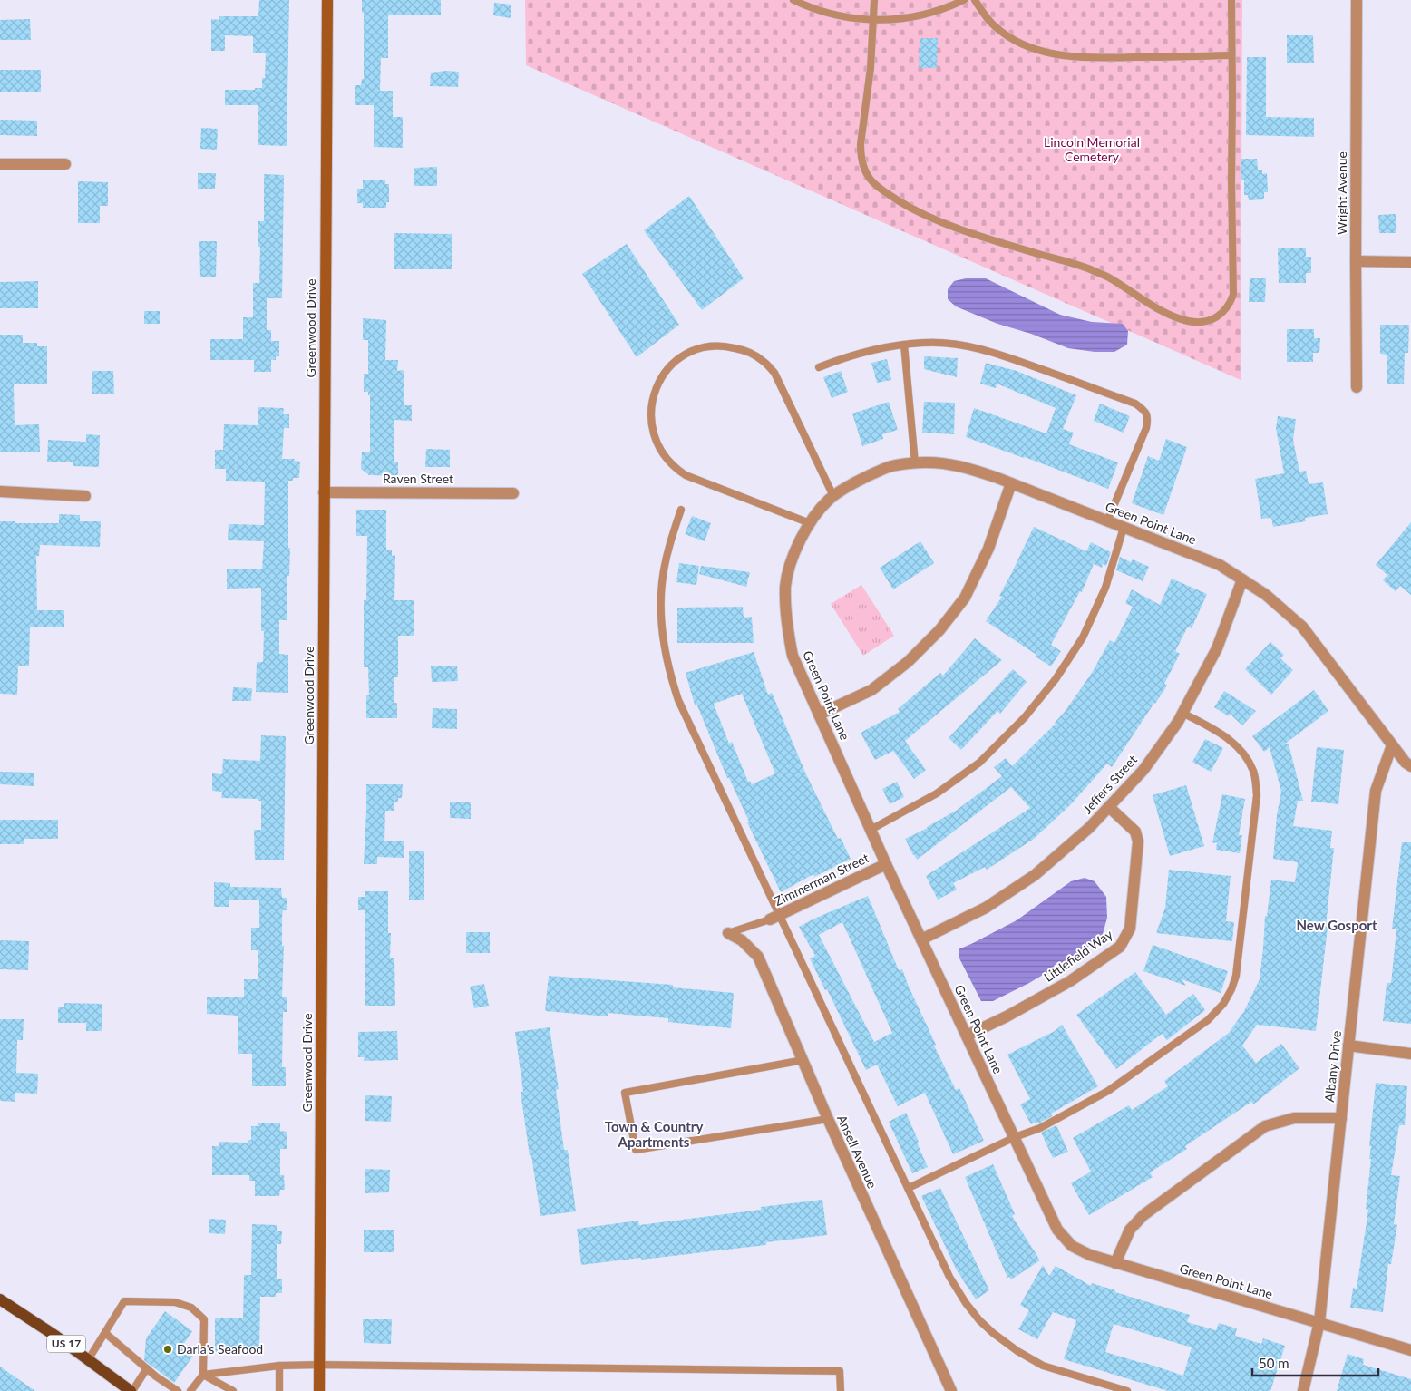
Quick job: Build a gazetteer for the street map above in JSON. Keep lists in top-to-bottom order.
{
  "streets": {
    "main road": ["US 17"],
    "street": [
      "Wright Avenue",
      "Greenwood Drive",
      "Raven Street",
      "Green Point Lane",
      "Jeffers Street",
      "Zimmerman Street",
      "Littlefield Way",
      "Albany Drive",
      "Ansell Avenue"
    ]
  },
  "crossings": [
    ["Greenwood Drive", "Raven Street"],
    ["Green Point Lane", "Jeffers Street"],
    ["Green Point Lane", "Zimmerman Street"],
    ["Green Point Lane", "Littlefield Way"],
    ["Green Point Lane", "Albany Drive"],
    ["Jeffers Street", "Littlefield Way"]
  ],
  "districts": ["New Gosport", "Town & Country Apartments"],
  "parks": ["Lincoln Memorial Cemetery"],
  "places": ["Darla's Seafood"],
  "scale_bar": "50 m"
}
